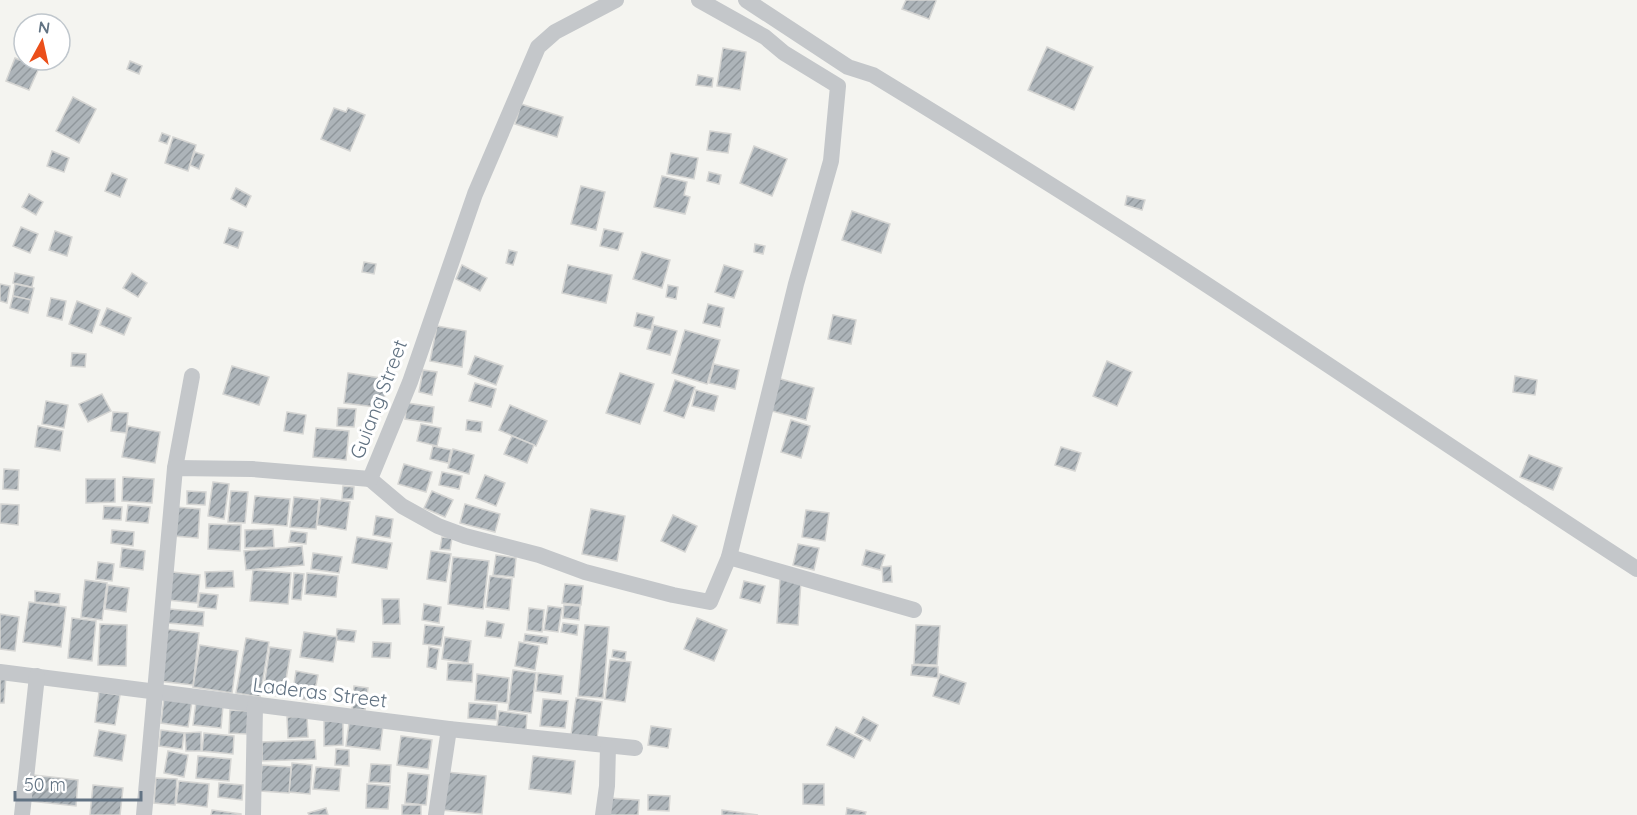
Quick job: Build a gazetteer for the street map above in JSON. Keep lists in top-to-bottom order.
{
  "streets": {
    "street": ["Guiang Street", "Laderas Street"]
  },
  "scale_bar": "50 m",
  "north": "top"
}
